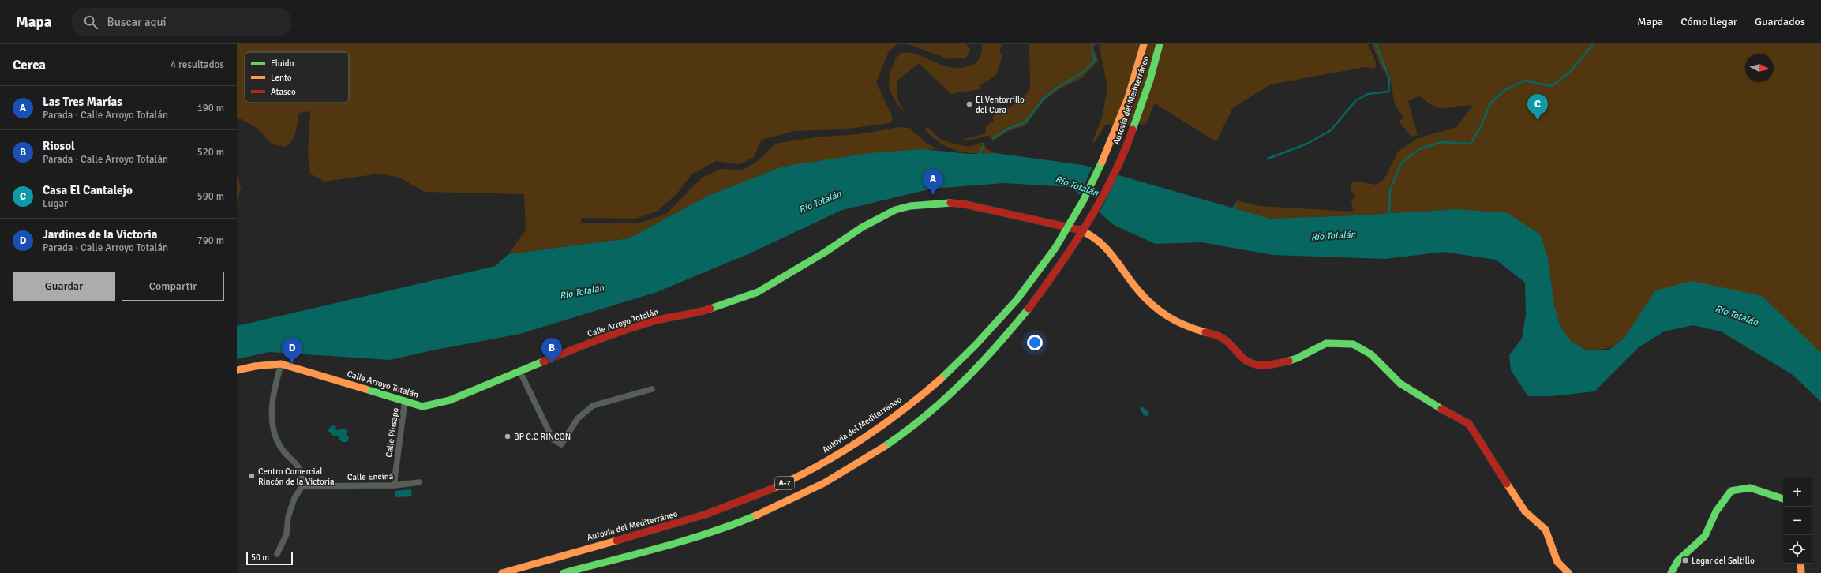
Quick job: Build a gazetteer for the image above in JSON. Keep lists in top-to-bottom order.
{
  "streets": {
    "main road": ["Autovía del Mediterráneo", "Calle Arroyo Totalán", "A-7"],
    "street": ["Calle Pinsapo", "Calle Encina"]
  },
  "crossings": [
    ["Calle Arroyo Totalán", "Calle Pinsapo"],
    ["Calle Pinsapo", "Calle Encina"]
  ],
  "water": ["Río Totalán"],
  "places": {
    "other": ["El Ventorrillo del Cura", "BP C.C RINCON", "Centro Comercial Rincón de la Victoria"],
    "transit": ["Lagar del Saltillo"]
  },
  "legend": ["Fluido", "Lento", "Atasco"],
  "scale_bar": "50 m",
  "north": "right",
  "page": {
    "header": "Mapa",
    "search": "Buscar aquí",
    "nav": ["Mapa", "Cómo llegar", "Guardados"],
    "heading": ["Cerca", "4 resultados"],
    "list": [
      {
        "mark": "A",
        "name": "Las Tres Marías",
        "note": "Parada · Calle Arroyo Totalán",
        "value": "190 m"
      },
      {
        "mark": "B",
        "name": "Riosol",
        "note": "Parada · Calle Arroyo Totalán",
        "value": "520 m"
      },
      {
        "mark": "C",
        "name": "Casa El Cantalejo",
        "note": "Lugar",
        "value": "590 m"
      },
      {
        "mark": "D",
        "name": "Jardines de la Victoria",
        "note": "Parada · Calle Arroyo Totalán",
        "value": "790 m"
      }
    ],
    "pins": [
      "C",
      "A",
      "B",
      "D"
    ],
    "buttons": ["Guardar", "Compartir"],
    "map_buttons": ["+", "−"],
    "scale": "50 m"
  }
}
